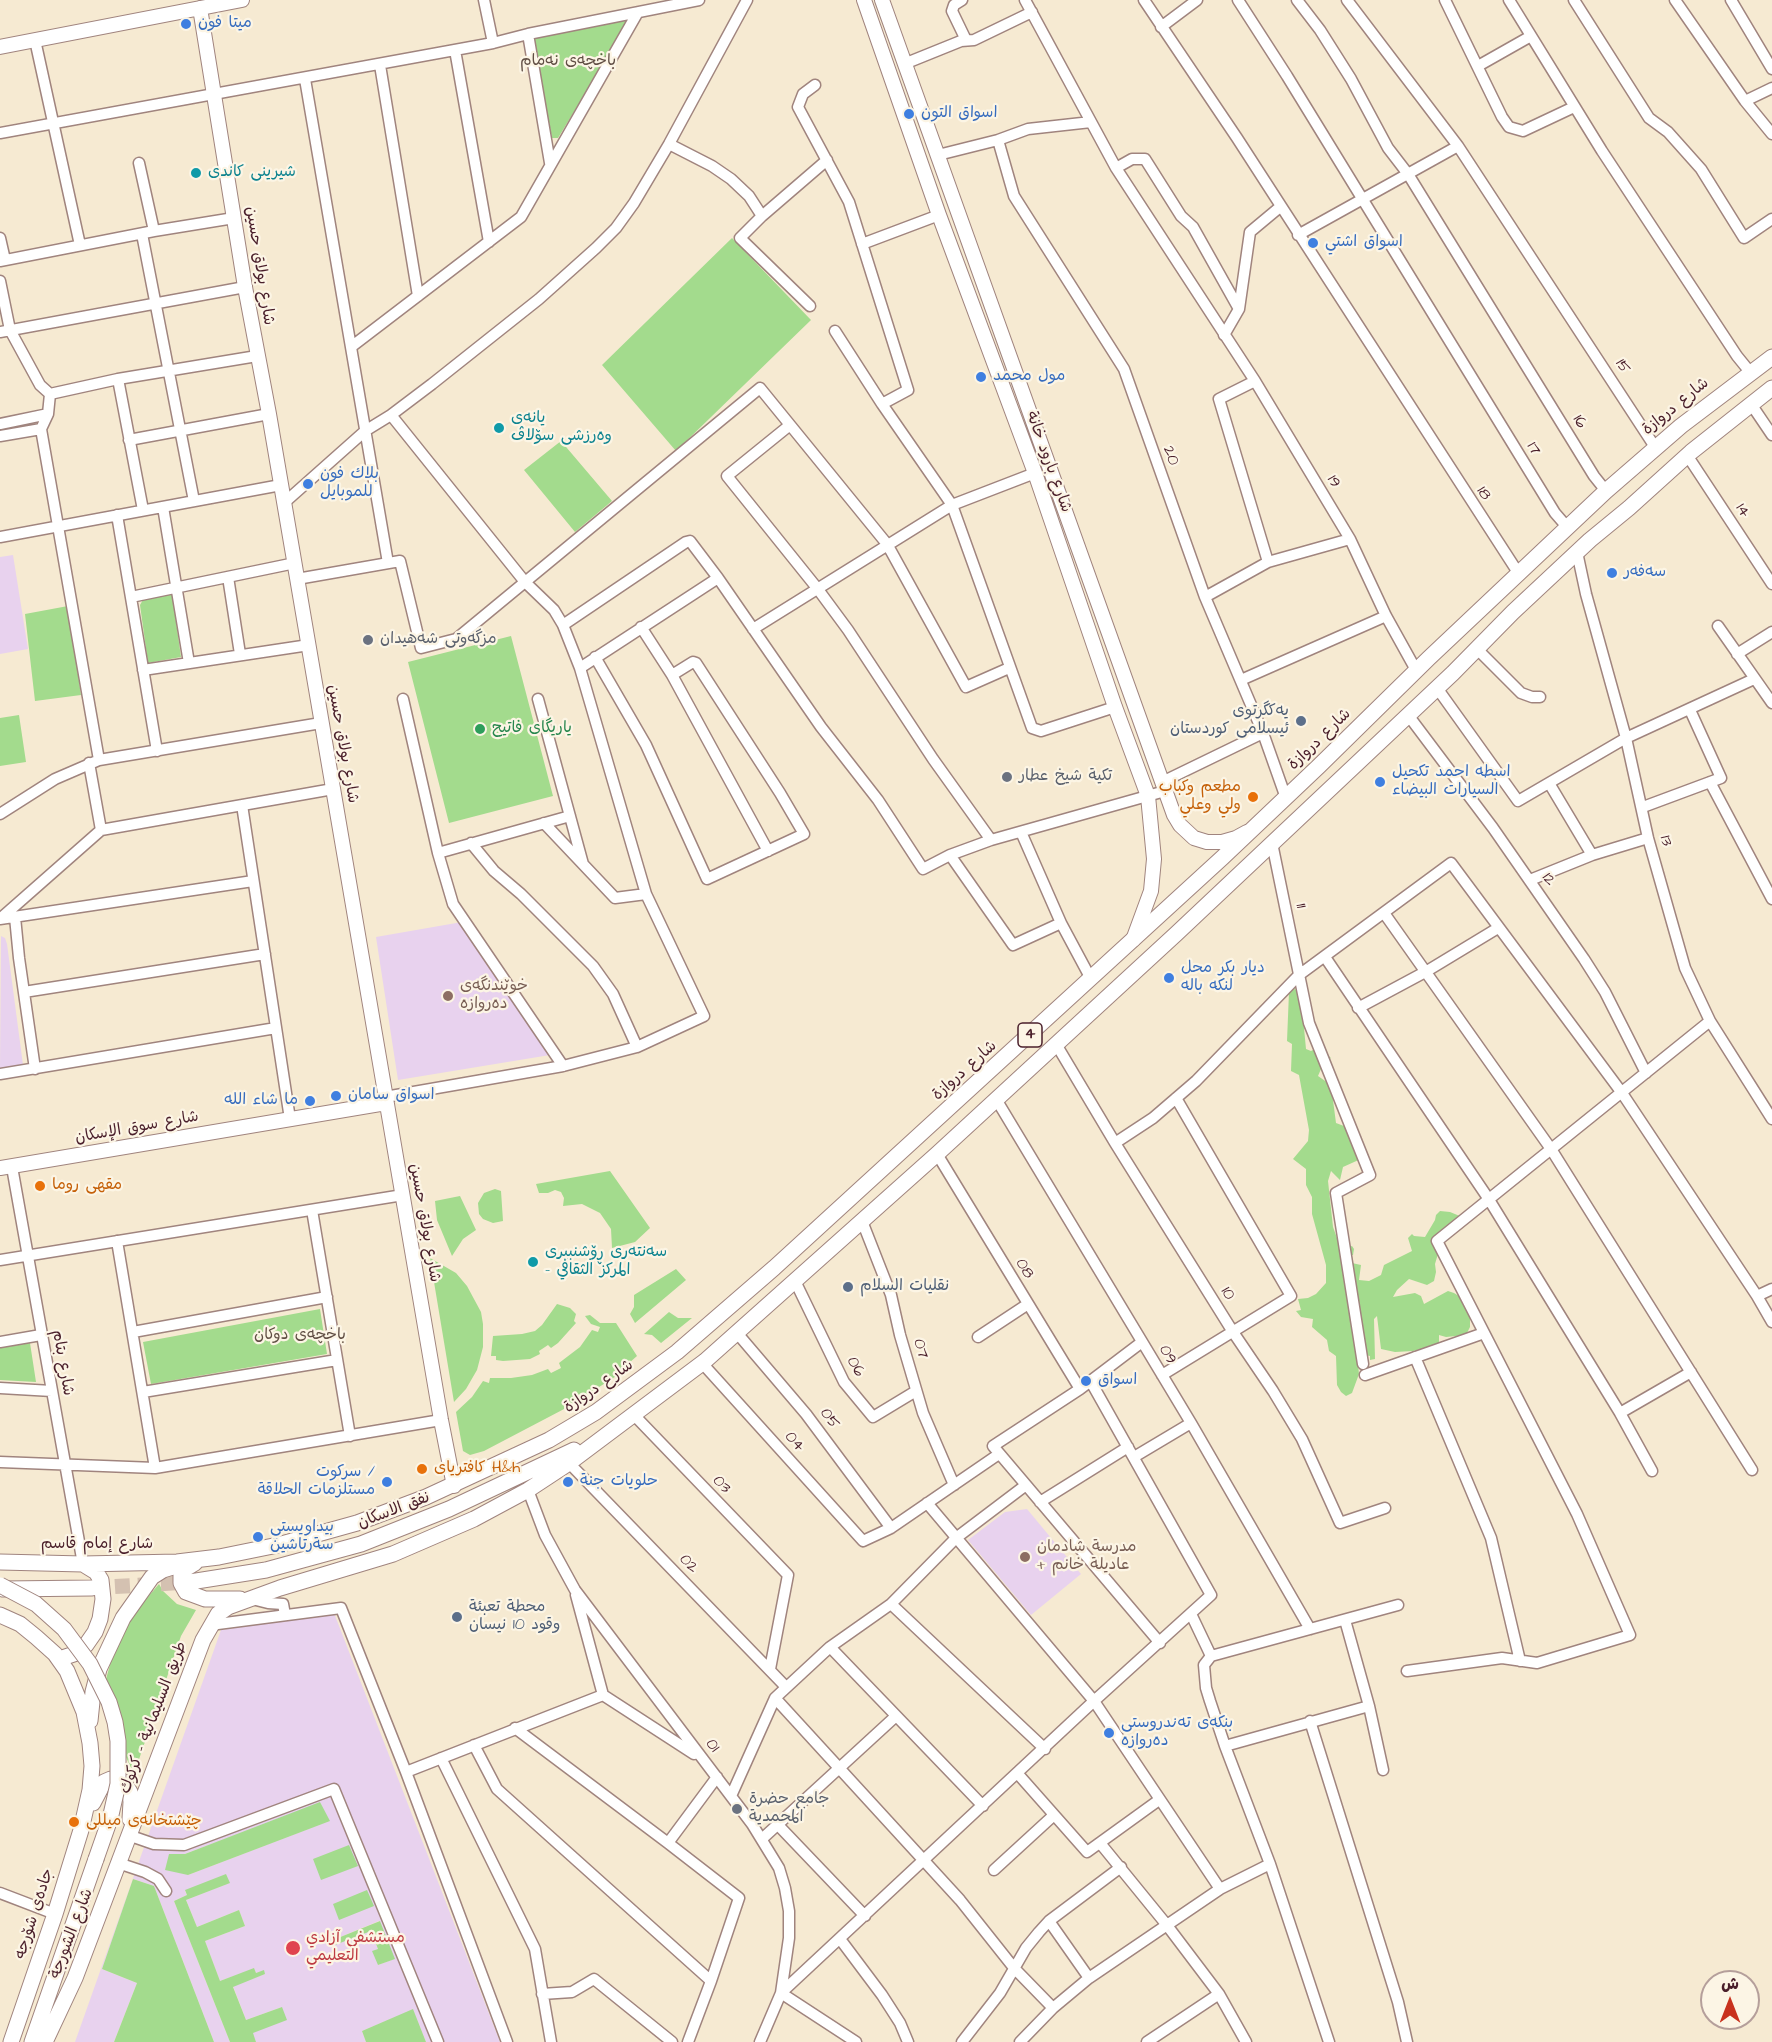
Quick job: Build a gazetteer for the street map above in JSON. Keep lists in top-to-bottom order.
{
  "streets": {
    "main road": [
      "شارع دروازة",
      "4",
      "نفق الاسكان",
      "شارع إمام قاسم",
      "طريق السليمانية - كركوك",
      "جادەی شۆرجە",
      "شارع الشورجة"
    ],
    "street": [
      "شارع بولاق حسين",
      "15",
      "16",
      "17",
      "20",
      "شارع بارود خانة",
      "19",
      "18",
      "14",
      "13",
      "12",
      "11",
      "شارع سوق الإسكان",
      "08",
      "10",
      "07",
      "09",
      "شارع بتام",
      "06",
      "05",
      "04",
      "03",
      "02",
      "01"
    ]
  },
  "crossings": [
    ["شارع بولاق حسين", "شارع دروازة"],
    ["شارع بولاق حسين", "شارع سوق الإسكان"],
    ["15", "شارع دروازة"],
    ["شارع دروازة", "16"],
    ["شارع دروازة", "17"],
    ["شارع دروازة", "20"],
    ["شارع دروازة", "شارع بارود خانة"],
    ["شارع دروازة", "19"],
    ["شارع دروازة", "18"],
    ["شارع دروازة", "شارع إمام قاسم"],
    ["14", "4"],
    ["13", "4"],
    ["12", "4"],
    ["11", "4"],
    ["4", "08"],
    ["4", "10"],
    ["4", "07"],
    ["4", "09"],
    ["4", "06"],
    ["4", "05"],
    ["4", "04"],
    ["4", "03"],
    ["4", "نفق الاسكان"],
    ["شارع سوق الإسكان", "شارع بتام"],
    ["07", "06"],
    ["شارع بتام", "شارع إمام قاسم"],
    ["05", "04"],
    ["03", "02"],
    ["طريق السليمانية - كركوك", "شارع الشورجة"]
  ],
  "parks": ["باخچەی نەمام", "باخچەی دوکان"],
  "places": [
    "ميتا فون",
    "اسواق التون",
    "شیرینی کاندی",
    "اسواق اشتي",
    "مول محمد",
    "یانەی وەرزشی سۆلاڤ",
    "بلاك فون للموبايل",
    "سەفەر",
    "مزگەوتی شەهیدان",
    "یەکگرتوی ئیسلامی کوردستان",
    "یاریگای فاتیح",
    "تكية شيخ عطار",
    "اسطه احمد تكحيل السيارات البيضاء",
    "مطعم وكباب ولي وعلي",
    "ديار بكر محل لنكه باله",
    "خوێندنگەی دەروازە",
    "اسواق سامان",
    "ما شاء الله",
    "مقهى روما",
    "سەنتەری ڕۆشنبیری - المرکز الثقافي",
    "نقليات السلام",
    "اسواق",
    "کافتریای H&h",
    "سركوت / مستلزمات الحلاقة",
    "حلویات جنة",
    "بيداويستي سةرتاشين",
    "مدرسة شادمان + عاديلة خانم",
    "محطة تعبئة وقود 10 نيسان",
    "بنکەی تەندروستی دەروازە",
    "جامع حضرة المحمدية",
    "چێشتخانەی میللی",
    "مستشفى آزادي التعليمي"
  ],
  "north": "top"
}
